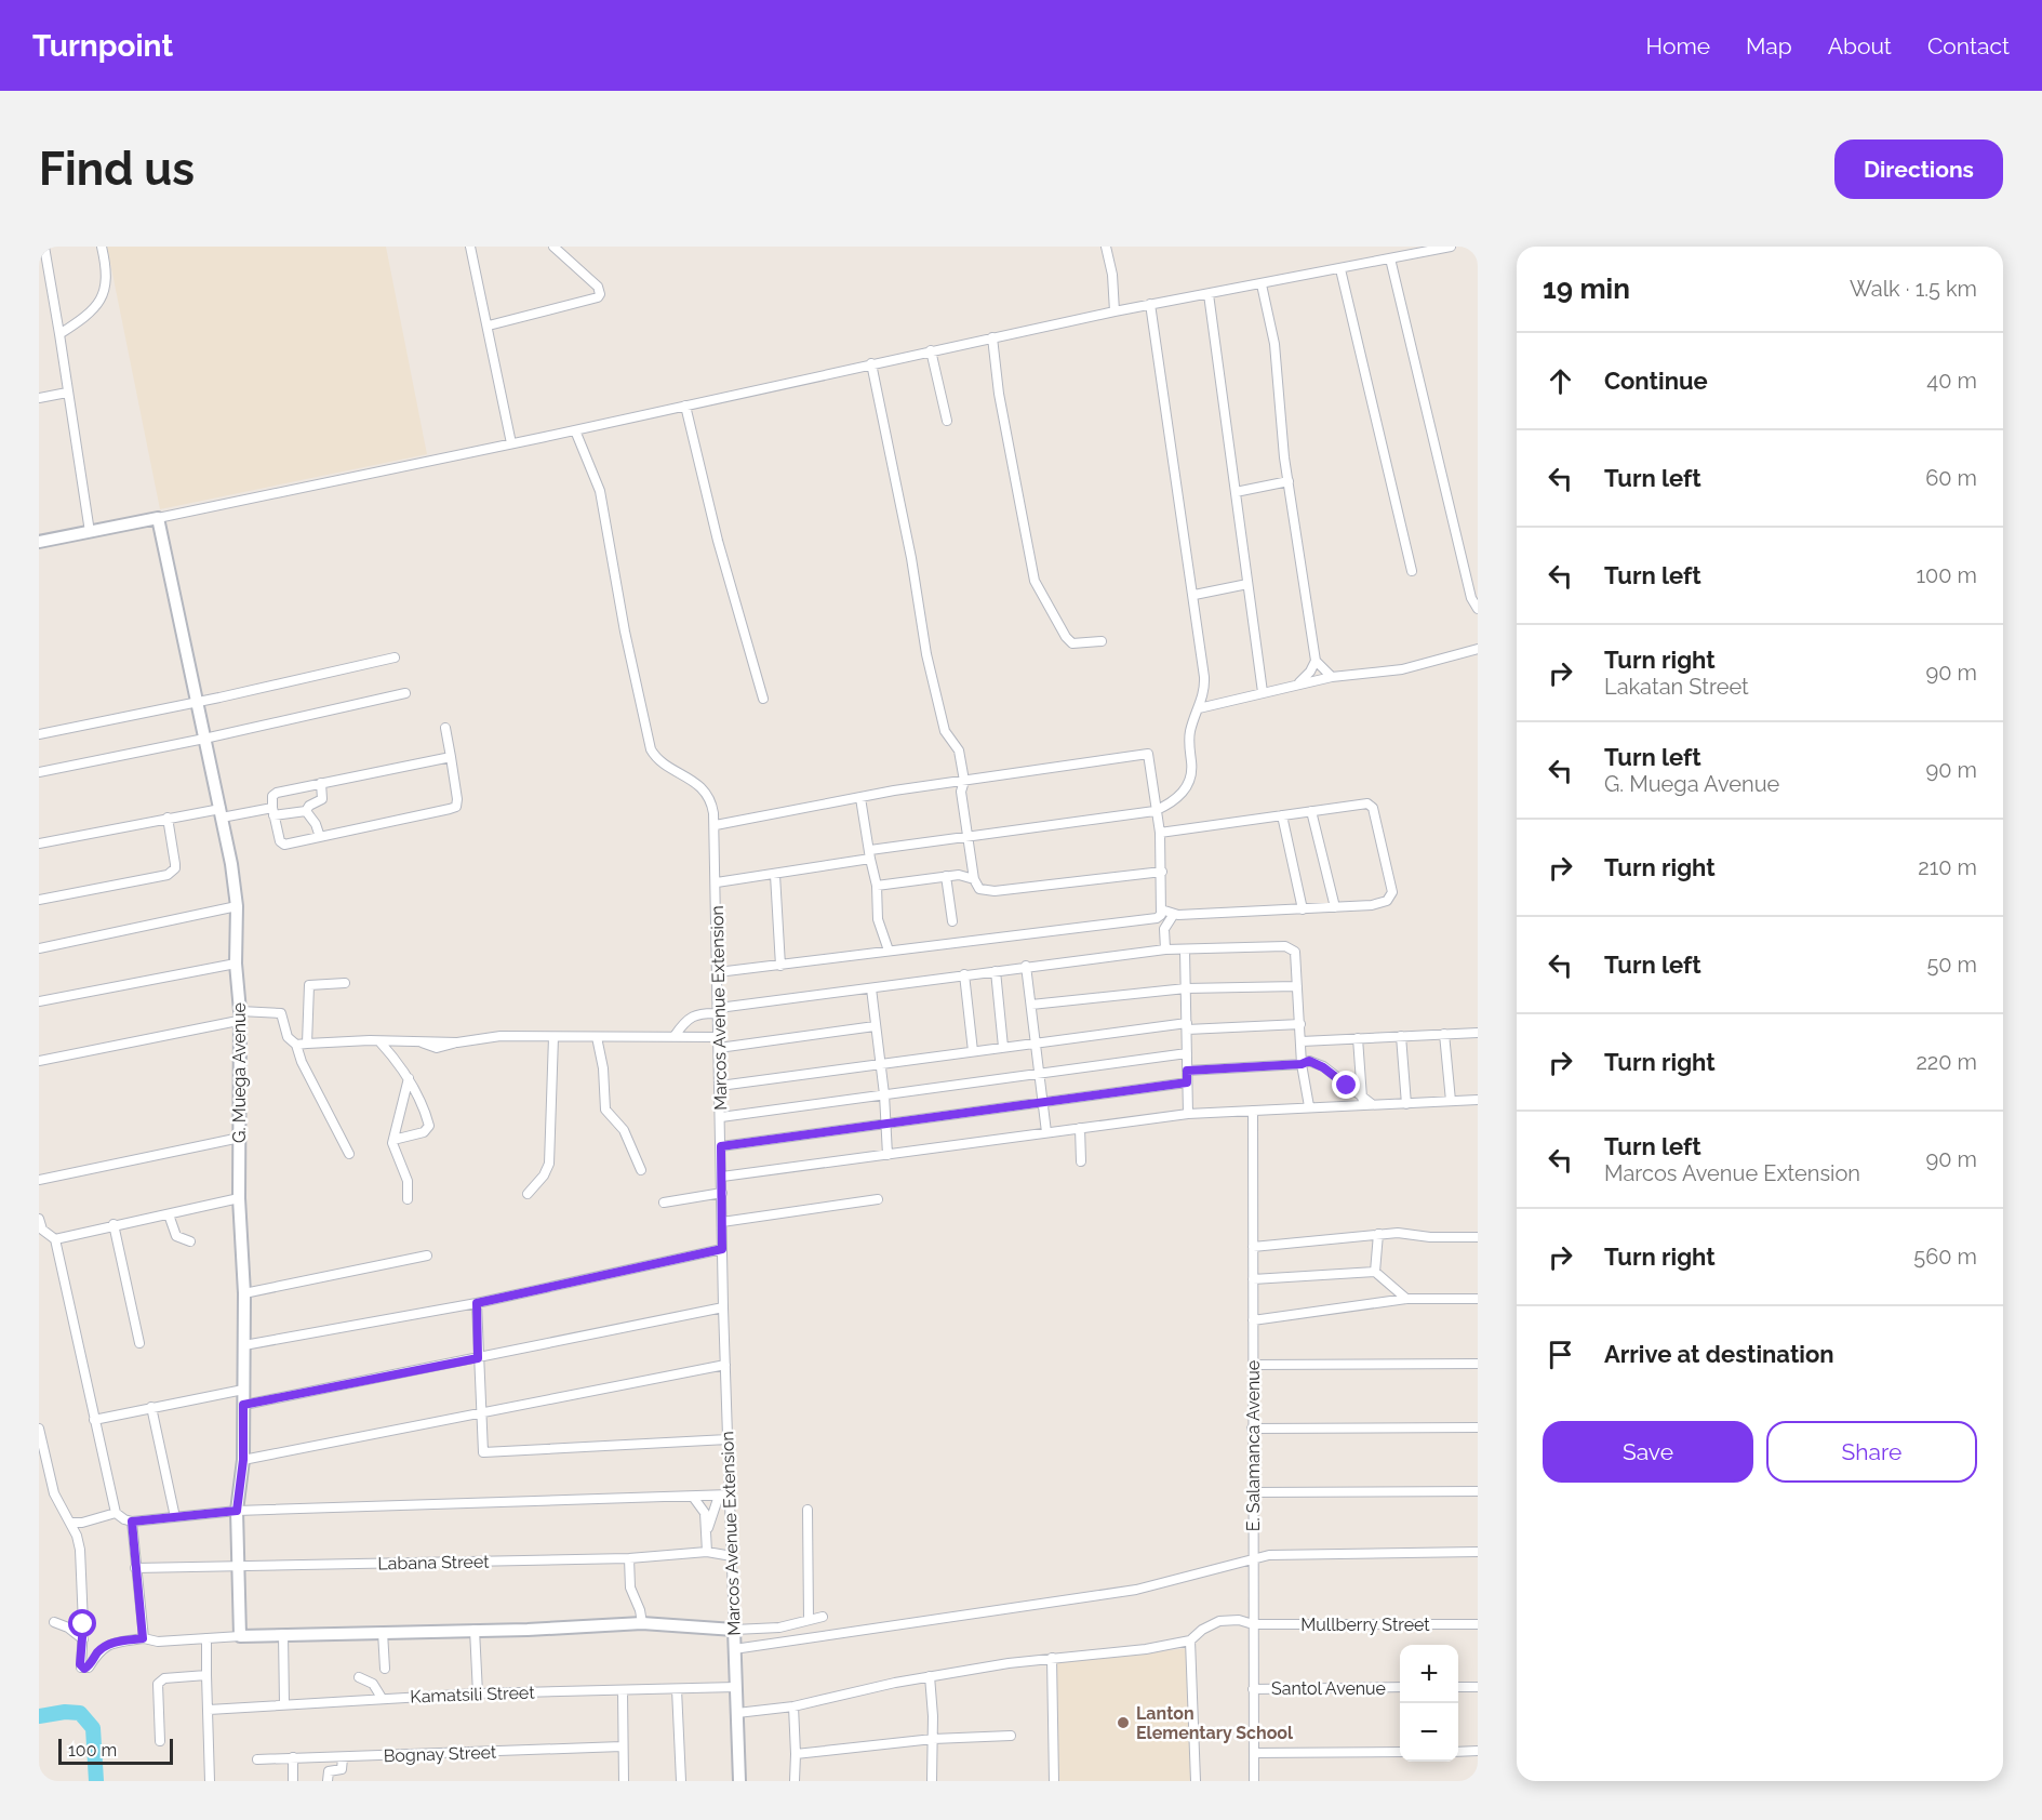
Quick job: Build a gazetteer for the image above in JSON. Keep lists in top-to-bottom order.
{
  "streets": {
    "street": [
      "Marcos Avenue Extension",
      "G. Muega Avenue",
      "E. Salamanca Avenue",
      "Labana Street",
      "Mullberry Street",
      "Santol Avenue",
      "Kamatsili Street",
      "Bognay Street"
    ]
  },
  "crossings": [
    ["Marcos Avenue Extension", "Labana Street"],
    ["Marcos Avenue Extension", "Kamatsili Street"],
    ["G. Muega Avenue", "Labana Street"],
    ["E. Salamanca Avenue", "Mullberry Street"],
    ["E. Salamanca Avenue", "Santol Avenue"]
  ],
  "places": ["Lanton Elementary School"],
  "scale_bar": "100 m",
  "page": {
    "header": "Turnpoint",
    "nav": [
      "Home",
      "Map",
      "About",
      "Contact"
    ],
    "buttons": [
      "Directions",
      ["Save", "Share"]
    ],
    "title": "Find us",
    "heading": ["19 min", "Walk · 1.5 km"],
    "list": [
      ["Continue", "40 m"],
      ["Turn left", "60 m"],
      ["Turn left", "100 m"],
      ["Turn right", "Lakatan Street", "90 m"],
      ["Turn left", "G. Muega Avenue", "90 m"],
      ["Turn right", "210 m"],
      ["Turn left", "50 m"],
      ["Turn right", "220 m"],
      ["Turn left", "Marcos Avenue Extension", "90 m"],
      ["Turn right", "560 m"],
      "Arrive at destination"
    ],
    "map_buttons": ["+", "−"],
    "scale": "100 m"
  }
}
